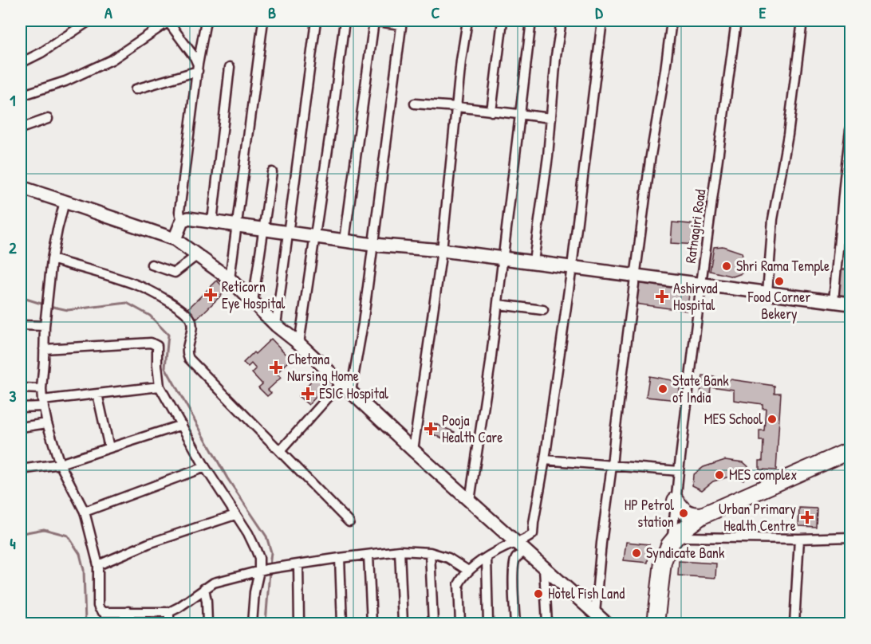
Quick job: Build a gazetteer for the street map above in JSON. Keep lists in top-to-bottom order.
{
  "streets": {
    "street": ["Ratnagiri Road"]
  },
  "places": {
    "other": [
      "Shri Rama Temple",
      "Food Corner Bekery",
      "State Bank of India",
      "MES School",
      "MES complex",
      "HP Petrol station",
      "Syndicate Bank",
      "Hotel Fish Land"
    ],
    "health": [
      "Reticorn Eye Hospital",
      "Ashirvad Hospital",
      "Chetana Nursing Home",
      "ESIC Hospital",
      "Pooja Health Care",
      "Urban Primary Health Centre"
    ]
  },
  "grid": {
    "columns": [
      "A",
      "B",
      "C",
      "D",
      "E"
    ],
    "rows": [
      "1",
      "2",
      "3",
      "4"
    ]
  }
}
